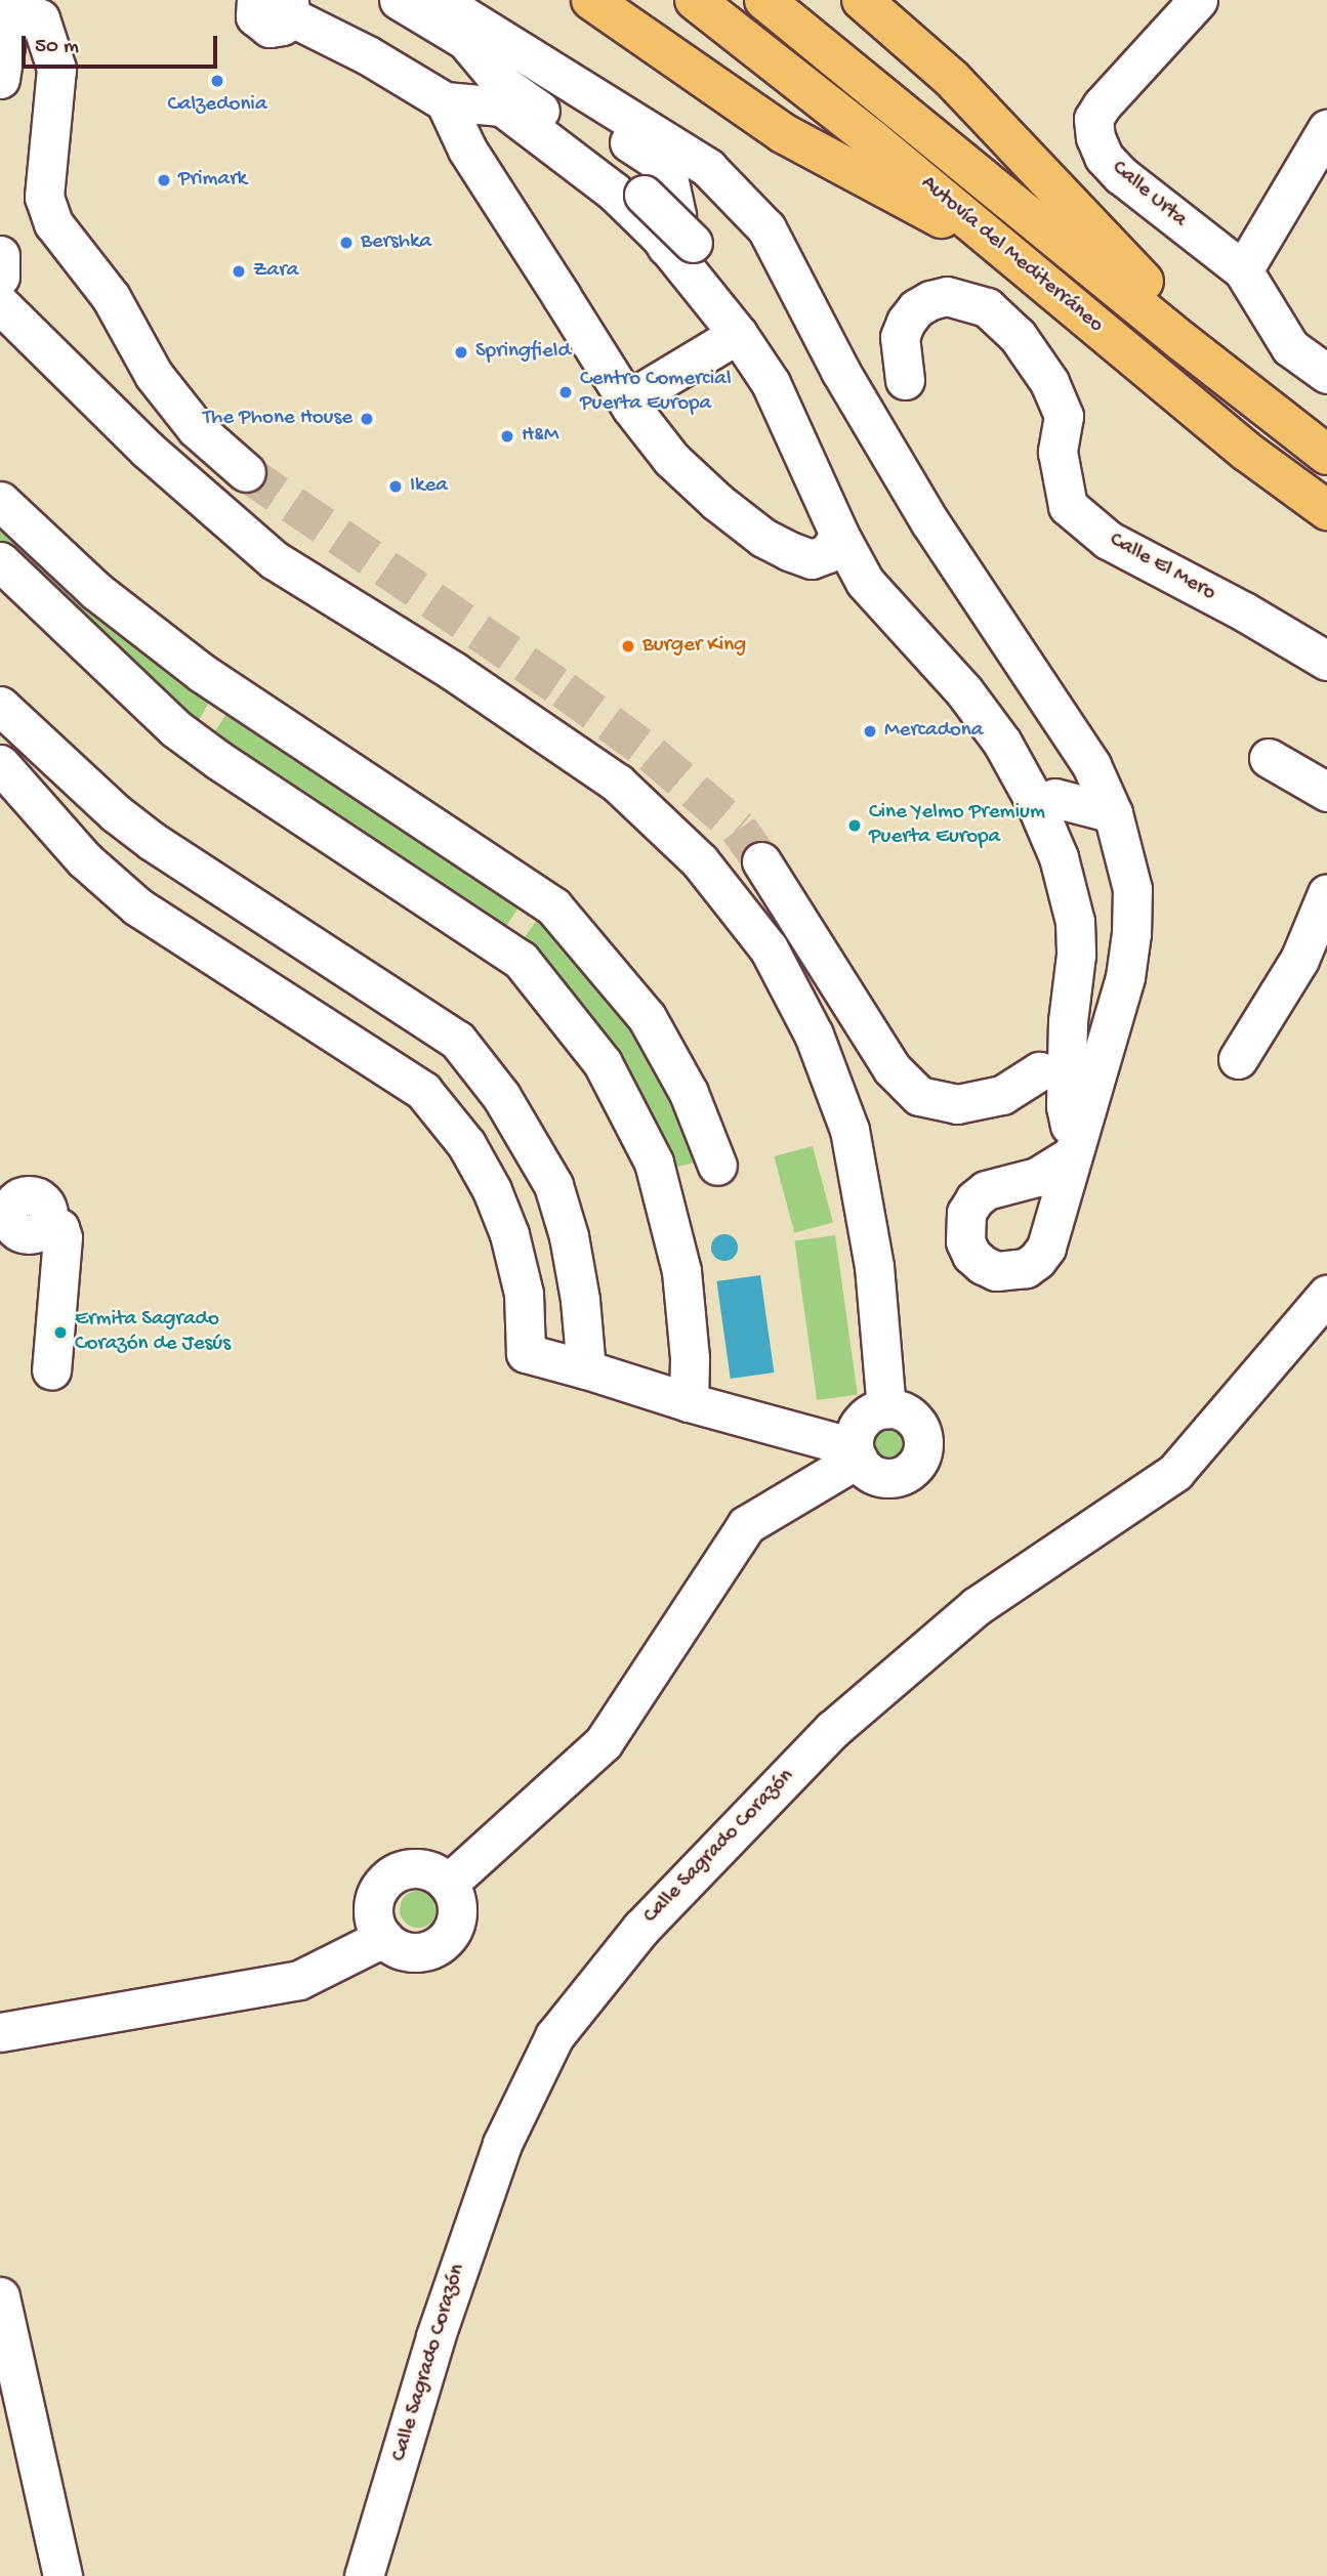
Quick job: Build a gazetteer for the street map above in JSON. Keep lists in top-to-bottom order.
{
  "streets": {
    "highway": ["Autovía del Mediterráneo"],
    "street": ["Calle Urta", "Calle El Mero", "Calle Sagrado Corazón"]
  },
  "places": [
    "Calzedonia",
    "Primark",
    "Bershka",
    "Zara",
    "Springfield",
    "Centro Comercial Puerta Europa",
    "The Phone House",
    "H&M",
    "Ikea",
    "Burger King",
    "Mercadona",
    "Cine Yelmo Premium Puerta Europa",
    "Ermita Sagrado Corazón de Jesús"
  ],
  "scale_bar": "50 m"
}
